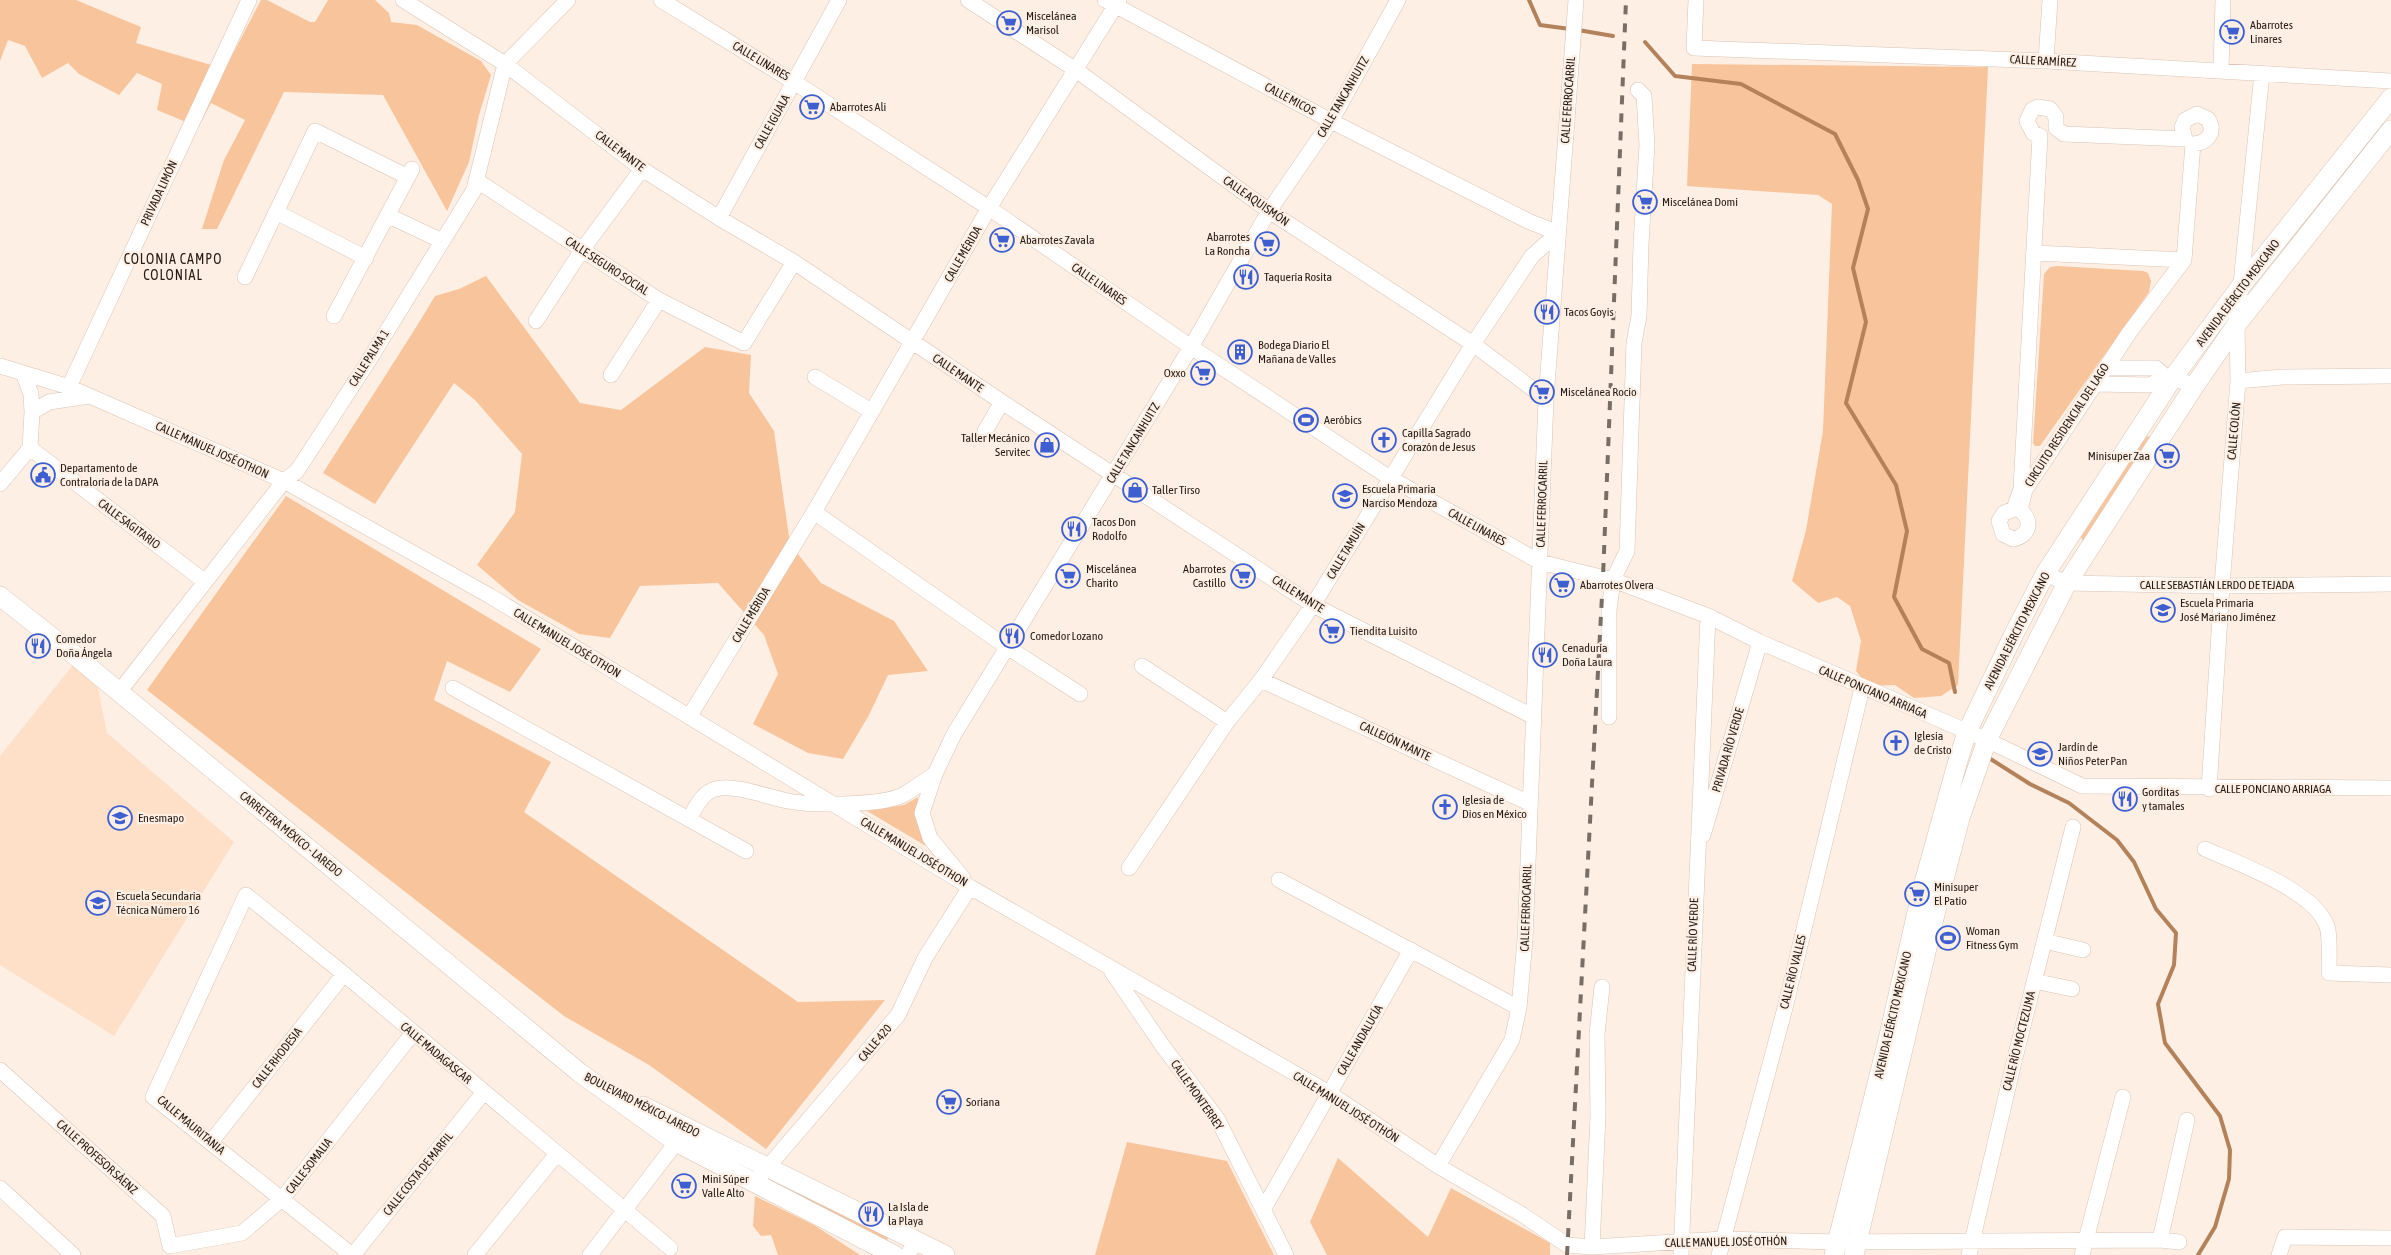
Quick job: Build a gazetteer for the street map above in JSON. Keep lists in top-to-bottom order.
{
  "streets": {
    "main road": ["AVENIDA EJÉRCITO MEXICANO", "CARRETERA MÉXICO - LAREDO", "BOULEVARD MÉXICO-LAREDO"],
    "street": [
      "CALLE LINARES",
      "CALLE RAMÍREZ",
      "CALLE TANCANHUITZ",
      "CALLE MICOS",
      "CALLE FERROCARRIL",
      "CALLE IGUALA",
      "CALLE MANTE",
      "PRIVADA LIMÓN",
      "CALLE AQUISMÓN",
      "CALLE MÉRIDA",
      "CALLE SEGURO SOCIAL",
      "CALLE PALMA 1",
      "CIRCUITO RESIDENCIAL DEL LAGO",
      "CALLE COLÓN",
      "CALLE MANUEL JOSÉ OTHON",
      "CALLE SAGITARIO",
      "CALLE TAMUÍN",
      "CALLE SEBASTIÁN LERDO DE TEJADA",
      "CALLE PONCIANO ARRIAGA",
      "CALLEJÓN MANTE",
      "PRIVADA RÍO VERDE",
      "CALLE RÍO VERDE",
      "CALLE RÍO VALLES",
      "CALLE ANDALUCÍA",
      "CALLE RÍO MOCTEZUMA",
      "CALLE 420",
      "CALLE MADAGASCAR",
      "CALLE RHODESIA",
      "CALLE MONTERREY",
      "CALLE MANUEL JOSÉ OTHÓN",
      "CALLE MAURITANIA",
      "CALLE PROFESOR SÁENZ",
      "CALLE SOMALIA",
      "CALLE COSTA DE MARFIL"
    ]
  },
  "crossings": [
    ["CALLE LINARES", "CALLE TANCANHUITZ"],
    ["CALLE LINARES", "CALLE FERROCARRIL"],
    ["CALLE LINARES", "CALLE IGUALA"],
    ["CALLE LINARES", "CALLE MÉRIDA"],
    ["CALLE LINARES", "CALLE TAMUÍN"],
    ["CALLE LINARES", "CALLE PONCIANO ARRIAGA"],
    ["CALLE RAMÍREZ", "CALLE COLÓN"],
    ["CALLE TANCANHUITZ", "CALLE MICOS"],
    ["CALLE TANCANHUITZ", "CALLE MANTE"],
    ["CALLE TANCANHUITZ", "CALLE AQUISMÓN"],
    ["CALLE TANCANHUITZ", "CALLE MANUEL JOSÉ OTHON"],
    ["CALLE TANCANHUITZ", "CALLE 420"],
    ["CALLE MICOS", "CALLE FERROCARRIL"],
    ["CALLE MICOS", "CALLE MÉRIDA"],
    ["CALLE MICOS", "CALLE TAMUÍN"],
    ["CALLE FERROCARRIL", "CALLE MANTE"],
    ["CALLE FERROCARRIL", "CALLE AQUISMÓN"],
    ["CALLE FERROCARRIL", "CALLE TAMUÍN"],
    ["CALLE FERROCARRIL", "CALLE PONCIANO ARRIAGA"],
    ["CALLE FERROCARRIL", "CALLEJÓN MANTE"],
    ["CALLE FERROCARRIL", "CALLE MANUEL JOSÉ OTHÓN"],
    ["CALLE IGUALA", "CALLE MANTE"],
    ["CALLE MANTE", "CALLE MÉRIDA"],
    ["CALLE MANTE", "CALLE SEGURO SOCIAL"],
    ["CALLE MANTE", "CALLE PALMA 1"],
    ["CALLE MANTE", "CALLE TAMUÍN"],
    ["PRIVADA LIMÓN", "CALLE MANUEL JOSÉ OTHON"],
    ["CALLE AQUISMÓN", "CALLE MÉRIDA"],
    ["CALLE AQUISMÓN", "CALLE TAMUÍN"],
    ["CALLE MÉRIDA", "CALLE MANUEL JOSÉ OTHON"],
    ["CALLE SEGURO SOCIAL", "CALLE PALMA 1"],
    ["AVENIDA EJÉRCITO MEXICANO", "CALLE COLÓN"],
    ["AVENIDA EJÉRCITO MEXICANO", "CALLE SEBASTIÁN LERDO DE TEJADA"],
    ["AVENIDA EJÉRCITO MEXICANO", "CALLE PONCIANO ARRIAGA"],
    ["AVENIDA EJÉRCITO MEXICANO", "CALLE MANUEL JOSÉ OTHÓN"],
    ["CALLE PALMA 1", "CALLE MANUEL JOSÉ OTHON"],
    ["CALLE PALMA 1", "CALLE SAGITARIO"],
    ["CALLE PALMA 1", "CARRETERA MÉXICO - LAREDO"],
    ["CALLE COLÓN", "CALLE SEBASTIÁN LERDO DE TEJADA"],
    ["CALLE COLÓN", "CALLE PONCIANO ARRIAGA"],
    ["CALLE MANUEL JOSÉ OTHON", "CALLE 420"],
    ["CALLE MANUEL JOSÉ OTHON", "CALLE MONTERREY"],
    ["CALLE MANUEL JOSÉ OTHON", "CALLE MANUEL JOSÉ OTHÓN"],
    ["CALLE TAMUÍN", "CALLEJÓN MANTE"],
    ["CALLE PONCIANO ARRIAGA", "PRIVADA RÍO VERDE"],
    ["CALLE PONCIANO ARRIAGA", "CALLE RÍO VERDE"],
    ["CALLE PONCIANO ARRIAGA", "CALLE RÍO VALLES"],
    ["PRIVADA RÍO VERDE", "CALLE RÍO VERDE"],
    ["CARRETERA MÉXICO - LAREDO", "BOULEVARD MÉXICO-LAREDO"],
    ["CALLE RÍO VERDE", "CALLE MANUEL JOSÉ OTHÓN"],
    ["CALLE RÍO VALLES", "CALLE MANUEL JOSÉ OTHÓN"],
    ["CALLE ANDALUCÍA", "CALLE MONTERREY"],
    ["CALLE ANDALUCÍA", "CALLE MANUEL JOSÉ OTHÓN"],
    ["CALLE RÍO MOCTEZUMA", "CALLE MANUEL JOSÉ OTHÓN"],
    ["CALLE 420", "BOULEVARD MÉXICO-LAREDO"],
    ["CALLE MADAGASCAR", "CALLE RHODESIA"],
    ["CALLE MADAGASCAR", "CALLE MAURITANIA"],
    ["CALLE MADAGASCAR", "CALLE SOMALIA"],
    ["CALLE MADAGASCAR", "CALLE COSTA DE MARFIL"],
    ["CALLE RHODESIA", "CALLE MAURITANIA"],
    ["CALLE MONTERREY", "CALLE MANUEL JOSÉ OTHÓN"],
    ["CALLE MAURITANIA", "CALLE SOMALIA"],
    ["CALLE MAURITANIA", "CALLE COSTA DE MARFIL"],
    ["CALLE PROFESOR SÁENZ", "CALLE SOMALIA"]
  ],
  "districts": ["COLONIA CAMPO COLONIAL"],
  "places": {
    "supermarket": [
      "Miscelánea Marisol",
      "Abarrotes Linares",
      "Abarrotes Ali",
      "Miscelánea Domi",
      "Abarrotes Zavala",
      "Abarrotes La Roncha",
      "Oxxo",
      "Miscelánea Rocío",
      "Minisuper Zaa",
      "Miscelánea Charito",
      "Abarrotes Castillo",
      "Abarrotes Olvera",
      "Tiendita Luisito",
      "Minisuper El Patio",
      "Soriana",
      "Mini Súper Valle Alto"
    ],
    "restaurant": [
      "Taquería Rosita",
      "Tacos Goyis",
      "Tacos Don Rodolfo",
      "Comedor Lozano",
      "Comedor Doña Ángela",
      "Cenaduría Doña Laura",
      "Gorditas y tamales",
      "La Isla de la Playa"
    ],
    "building": ["Bodega Diario El Mañana de Valles"],
    "sports": ["Aeróbics", "Woman Fitness Gym"],
    "church": ["Capilla Sagrado Corazón de Jesus", "Iglesia de Cristo", "Iglesia de Dios en México"],
    "shop": ["Taller Mecánico Servitec", "Taller Tirso"],
    "public building": ["Departamento de Contraloría de la DAPA"],
    "school or university": [
      "Escuela Primaria Narciso Mendoza",
      "Escuela Primaria José Mariano Jiménez",
      "Jardín de Niños Peter Pan",
      "Enesmapo",
      "Escuela Secundaria Técnica Número 16"
    ]
  }
}
